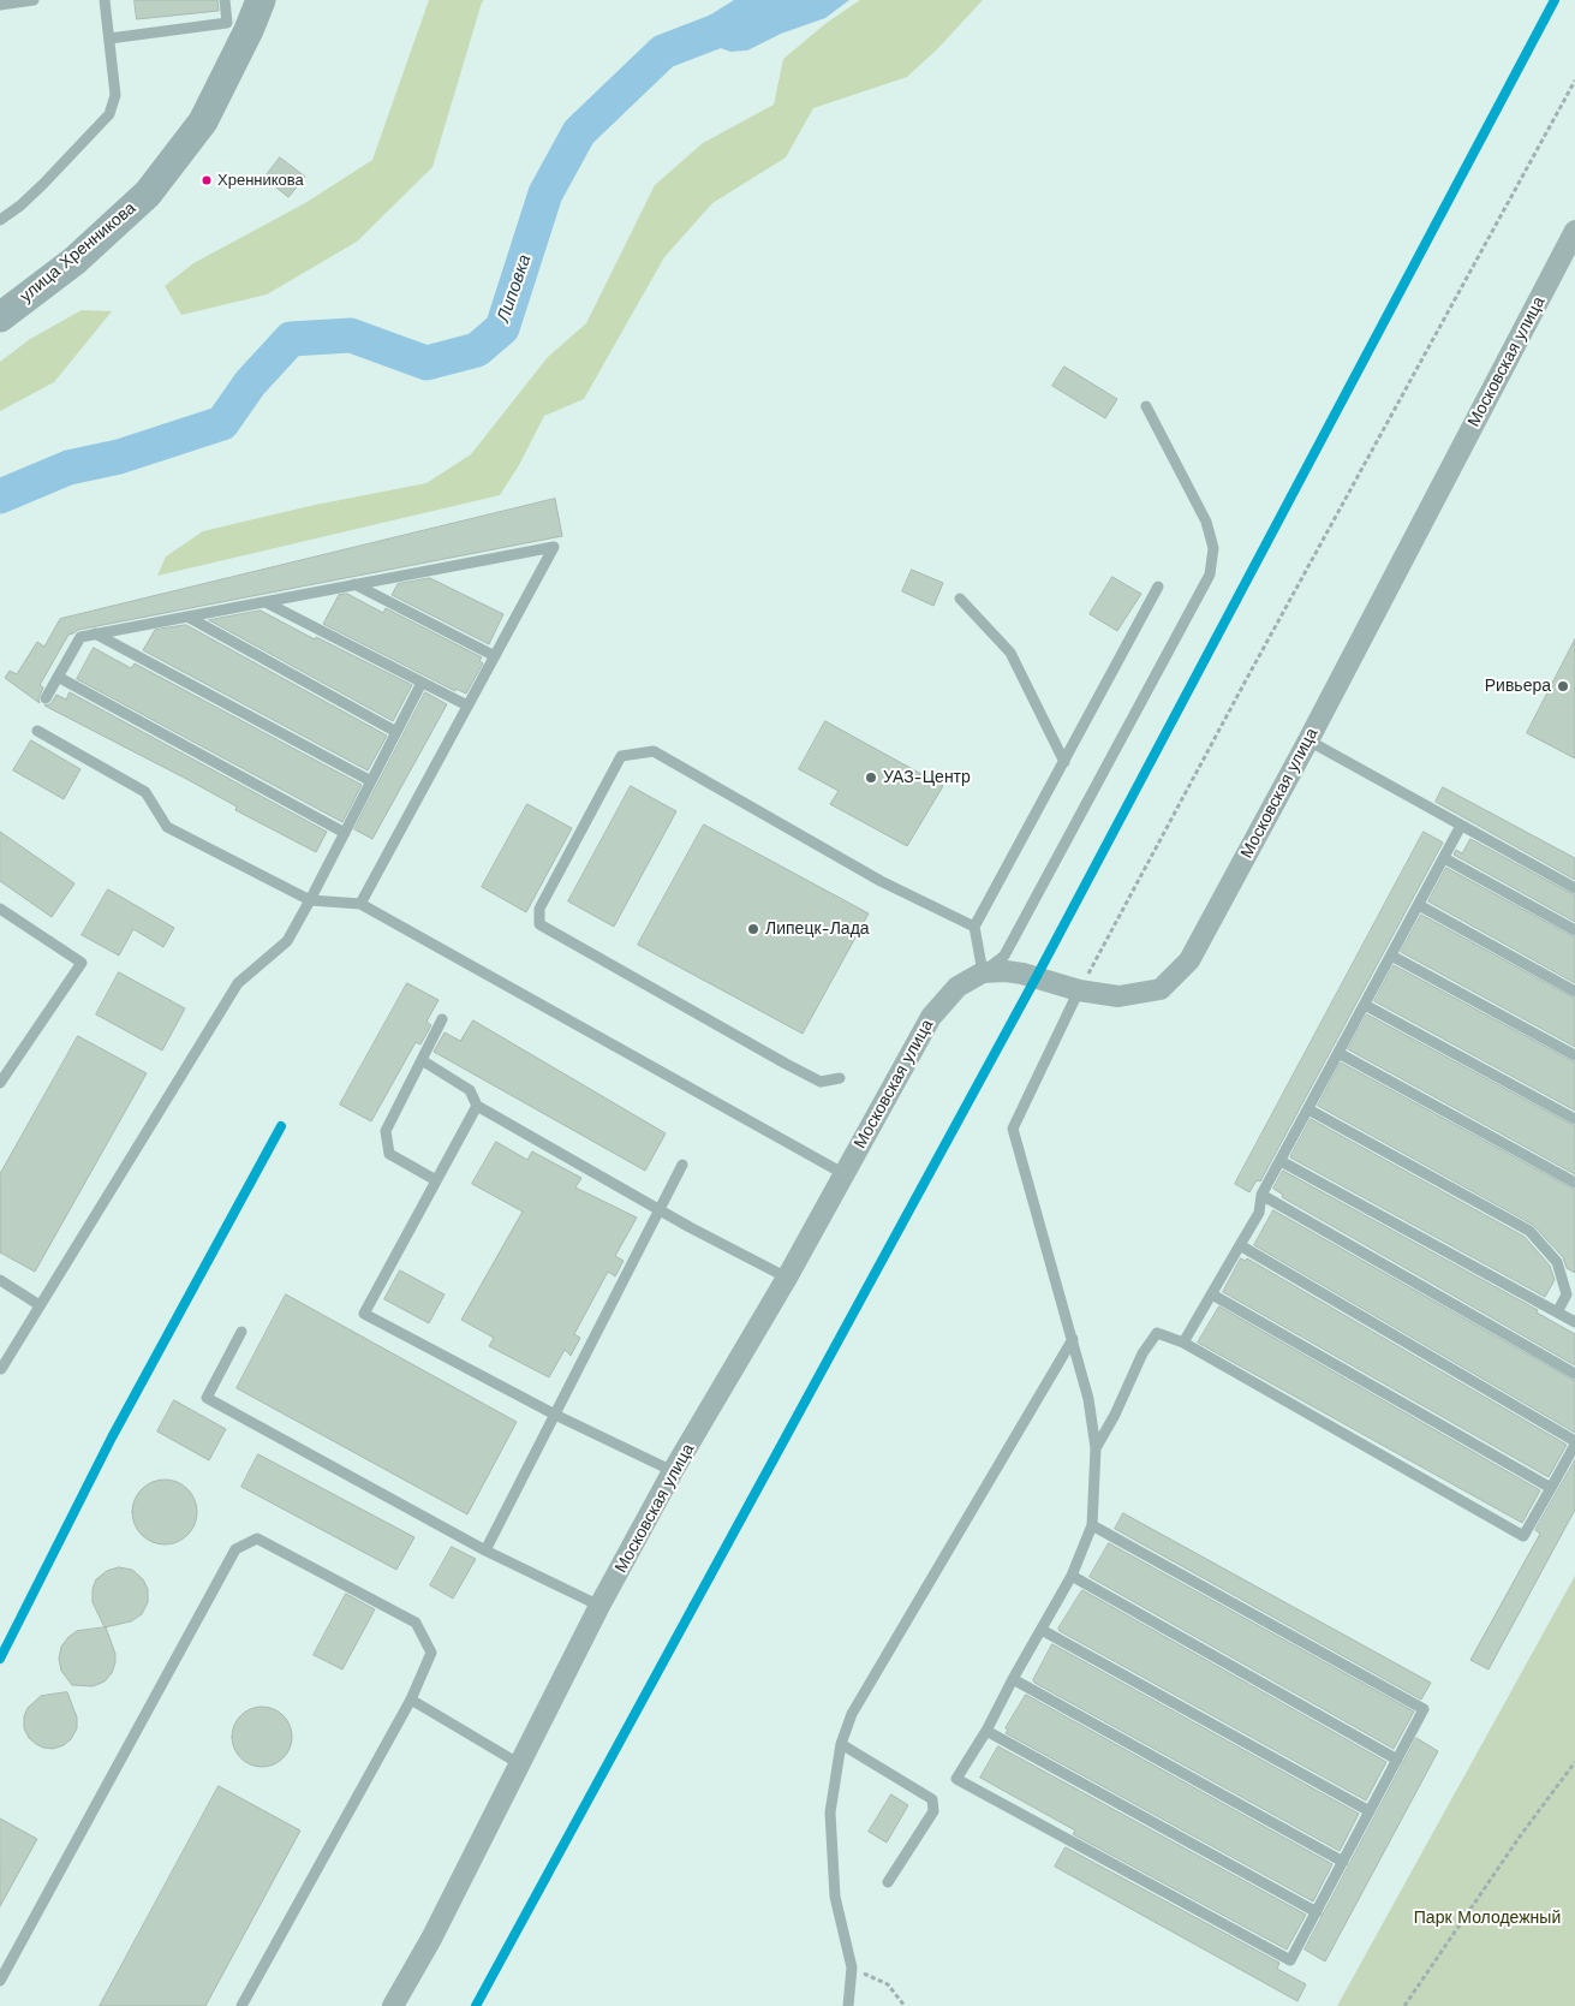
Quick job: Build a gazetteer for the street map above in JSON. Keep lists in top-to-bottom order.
{
  "streets": {
    "street": ["улица Хренникова", "Московская улица"]
  },
  "water": ["Липовка"],
  "parks": ["Парк Молодежный"],
  "places": [
    "Хренникова",
    "Ривьера",
    "УАЗ-Центр",
    "Липецк-Лада"
  ]
}
